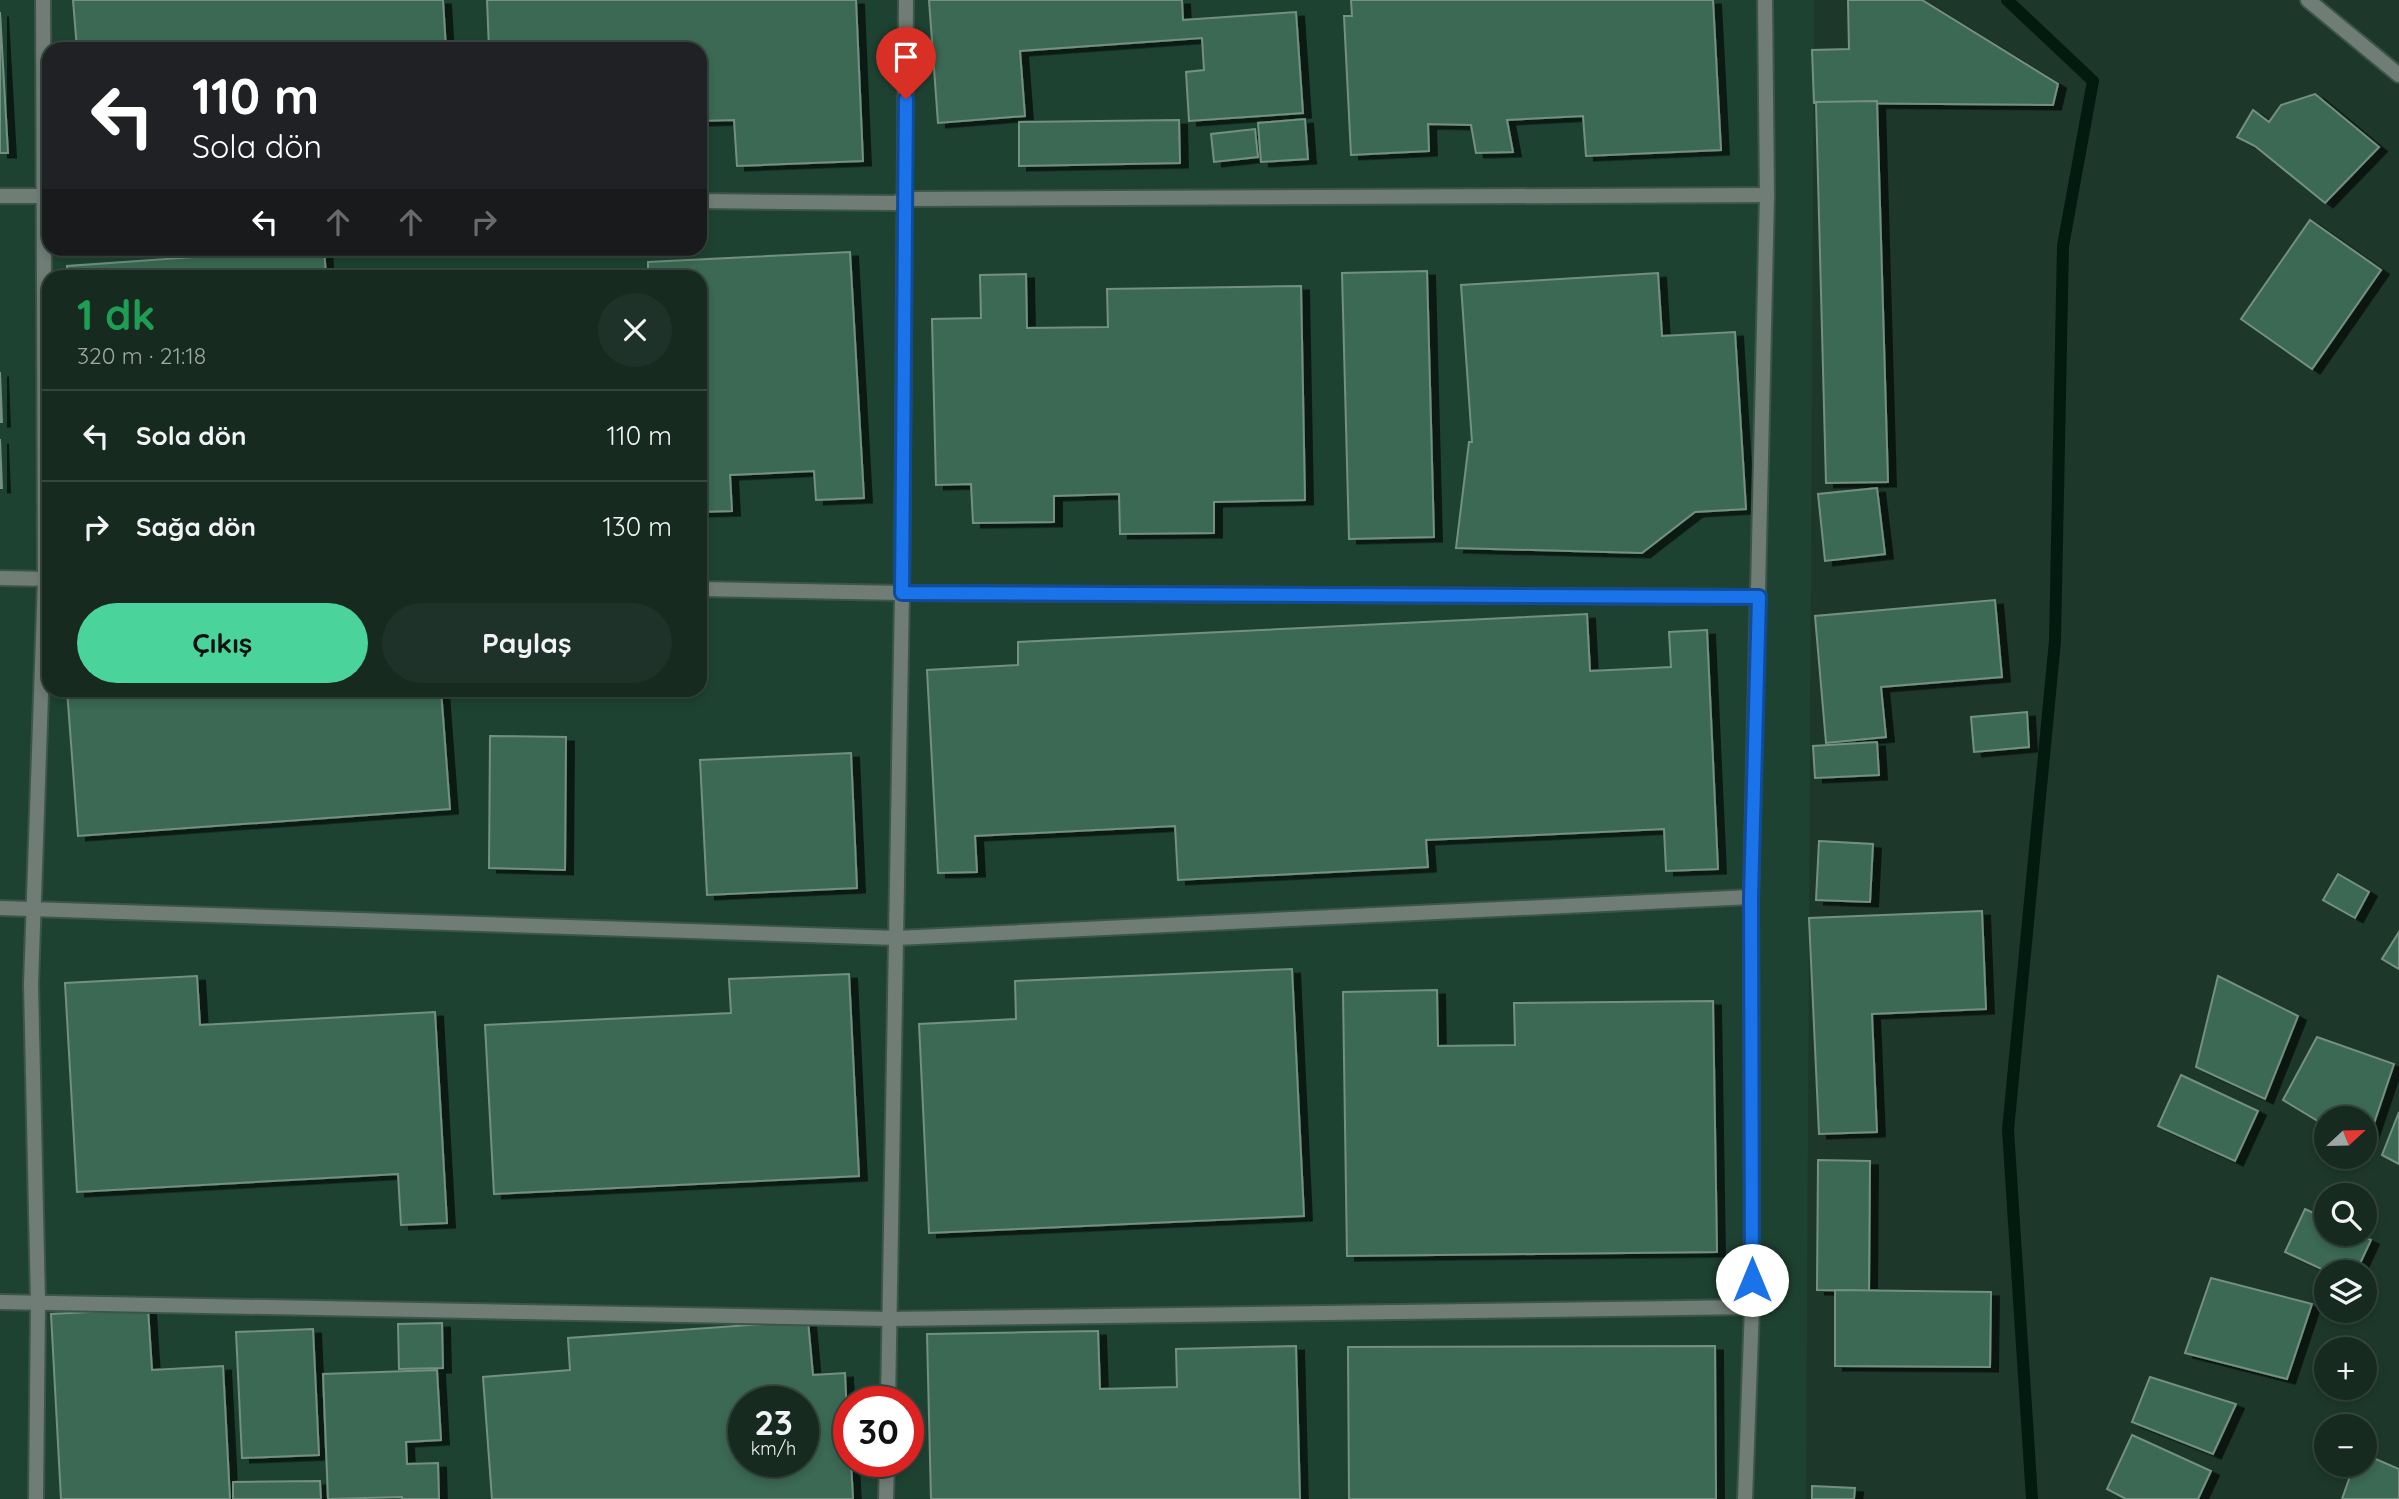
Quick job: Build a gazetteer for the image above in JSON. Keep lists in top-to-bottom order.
{
  "north": "right",
  "page": {
    "turn": ["110 m", "Sola dön"],
    "heading": ["1 dk", "320 m · 21:18"],
    "list": [
      {
        "name": "Sola dön",
        "value": "110 m"
      },
      {
        "name": "Sağa dön",
        "value": "130 m"
      }
    ],
    "buttons": ["Çıkış", "Paylaş"],
    "map_buttons": ["+", "−"],
    "speed": "23 km/h",
    "limit": "30"
  }
}
